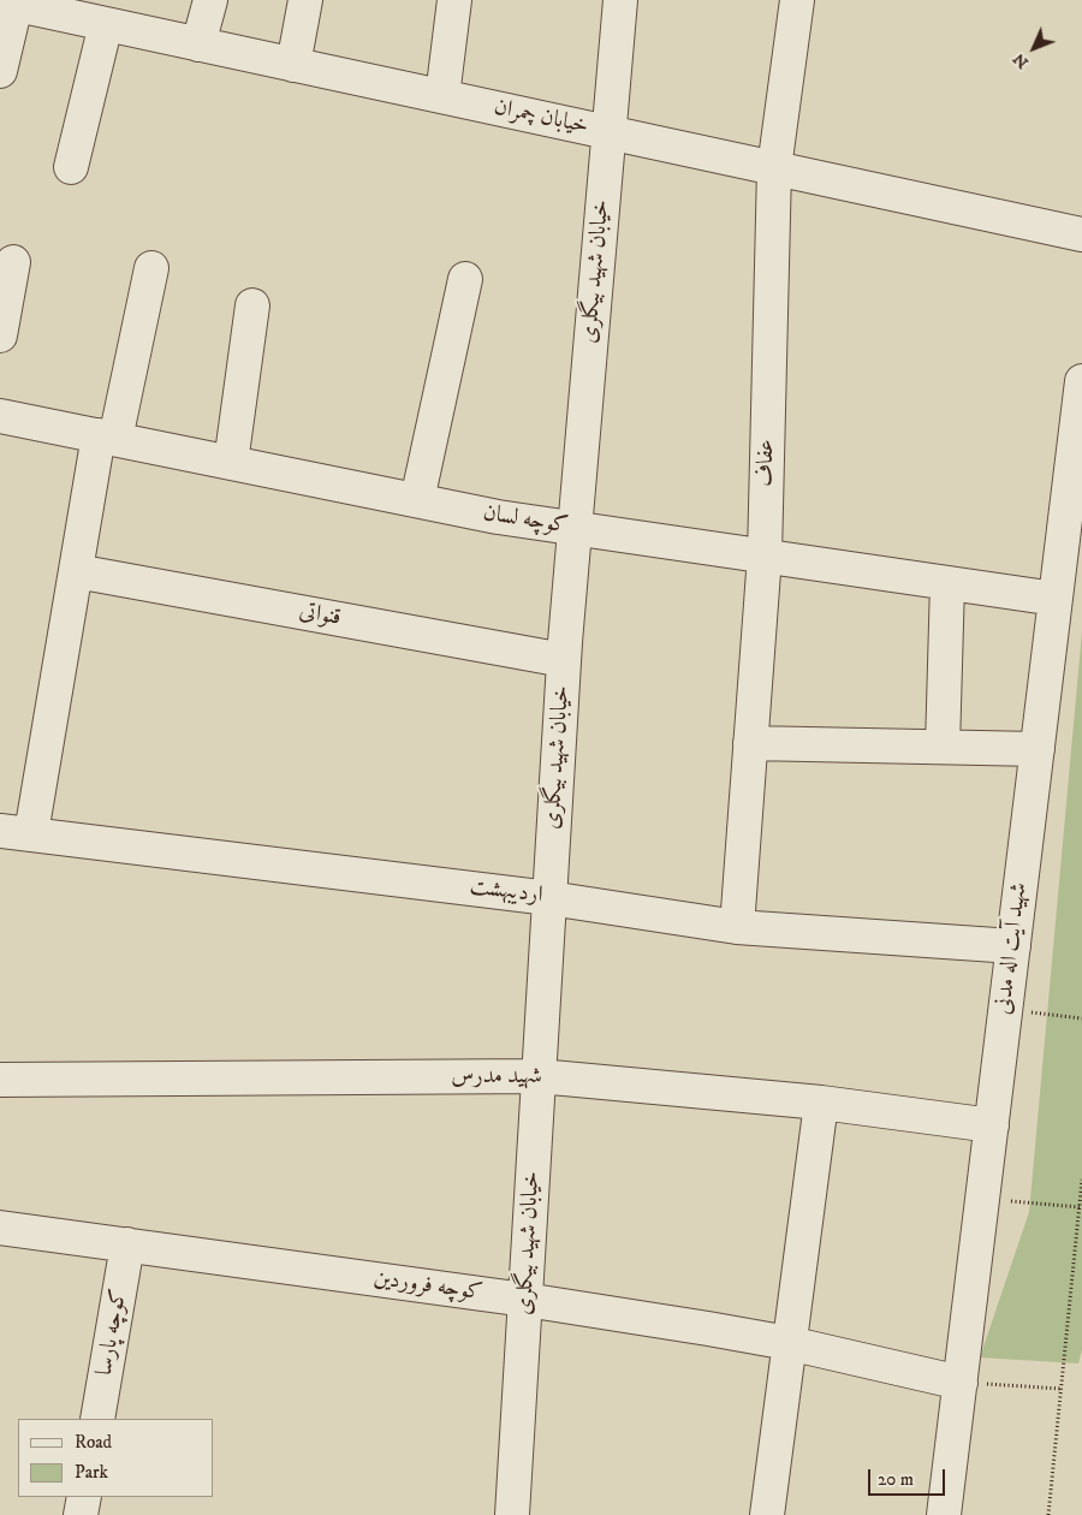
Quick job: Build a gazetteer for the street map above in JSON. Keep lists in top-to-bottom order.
{
  "streets": {
    "street": [
      "خیابان چمران",
      "خیابان شهید بیگلری",
      "عفاف",
      "کوچه لسان",
      "قنواتی",
      "اردیبهشت",
      "شهید آیت اله مدنی",
      "شهید مدرس",
      "کوچه فروردین",
      "کوچه پارسا"
    ]
  },
  "crossings": [
    ["خیابان چمران", "خیابان شهید بیگلری"],
    ["خیابان چمران", "عفاف"],
    ["خیابان شهید بیگلری", "کوچه لسان"],
    ["خیابان شهید بیگلری", "قنواتی"],
    ["خیابان شهید بیگلری", "اردیبهشت"],
    ["خیابان شهید بیگلری", "شهید مدرس"],
    ["خیابان شهید بیگلری", "کوچه فروردین"],
    ["عفاف", "کوچه لسان"],
    ["عفاف", "اردیبهشت"],
    ["کوچه لسان", "شهید آیت اله مدنی"],
    ["اردیبهشت", "شهید آیت اله مدنی"],
    ["شهید آیت اله مدنی", "شهید مدرس"],
    ["شهید آیت اله مدنی", "کوچه فروردین"],
    ["کوچه فروردین", "کوچه پارسا"]
  ],
  "legend": ["Road", "Park"],
  "scale_bar": "20 m",
  "north": "bottom left"
}
